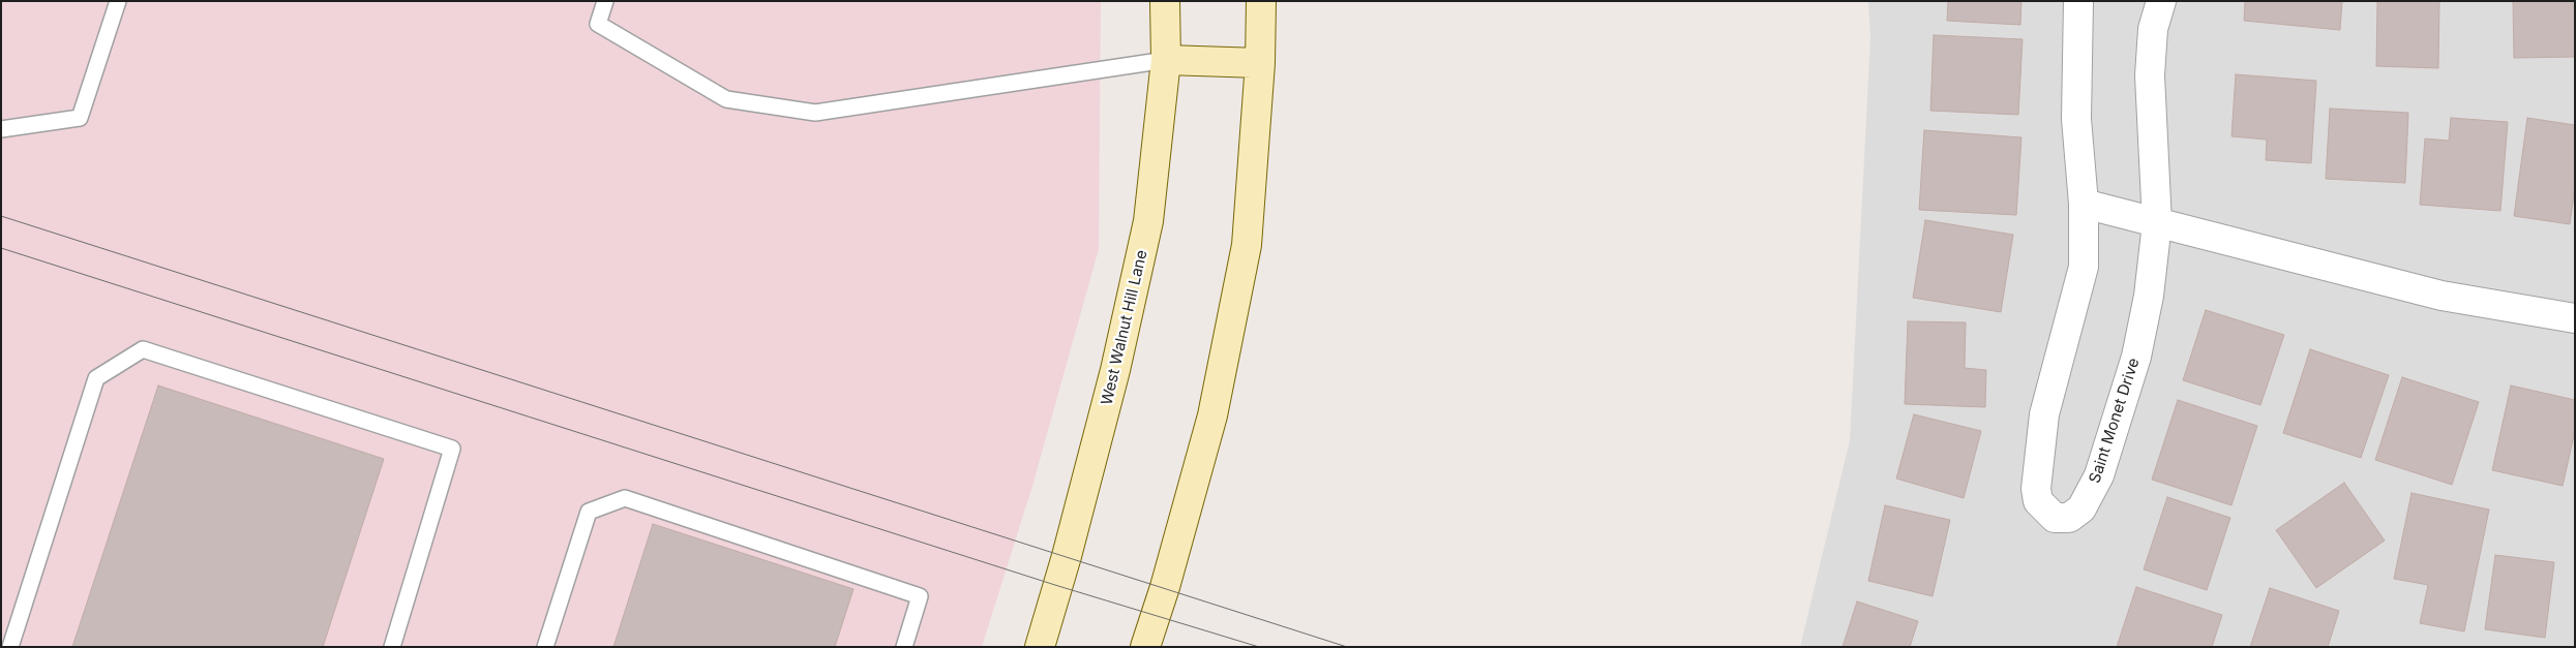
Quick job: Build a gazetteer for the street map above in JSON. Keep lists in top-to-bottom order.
{
  "streets": {
    "main road": ["West Walnut Hill Lane"],
    "street": ["Saint Monet Drive"]
  }
}
